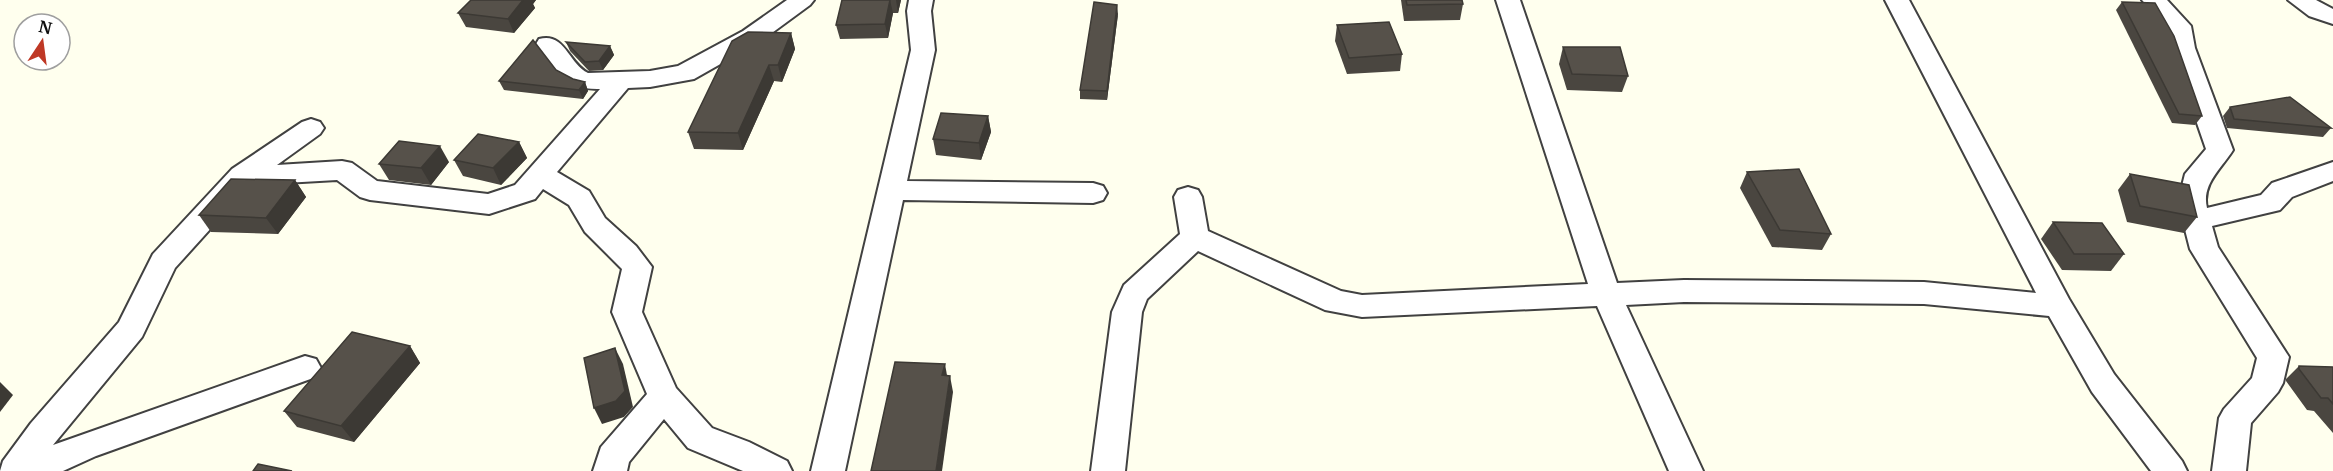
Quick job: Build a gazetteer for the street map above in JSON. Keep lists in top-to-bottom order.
{
  "north": "top"
}
